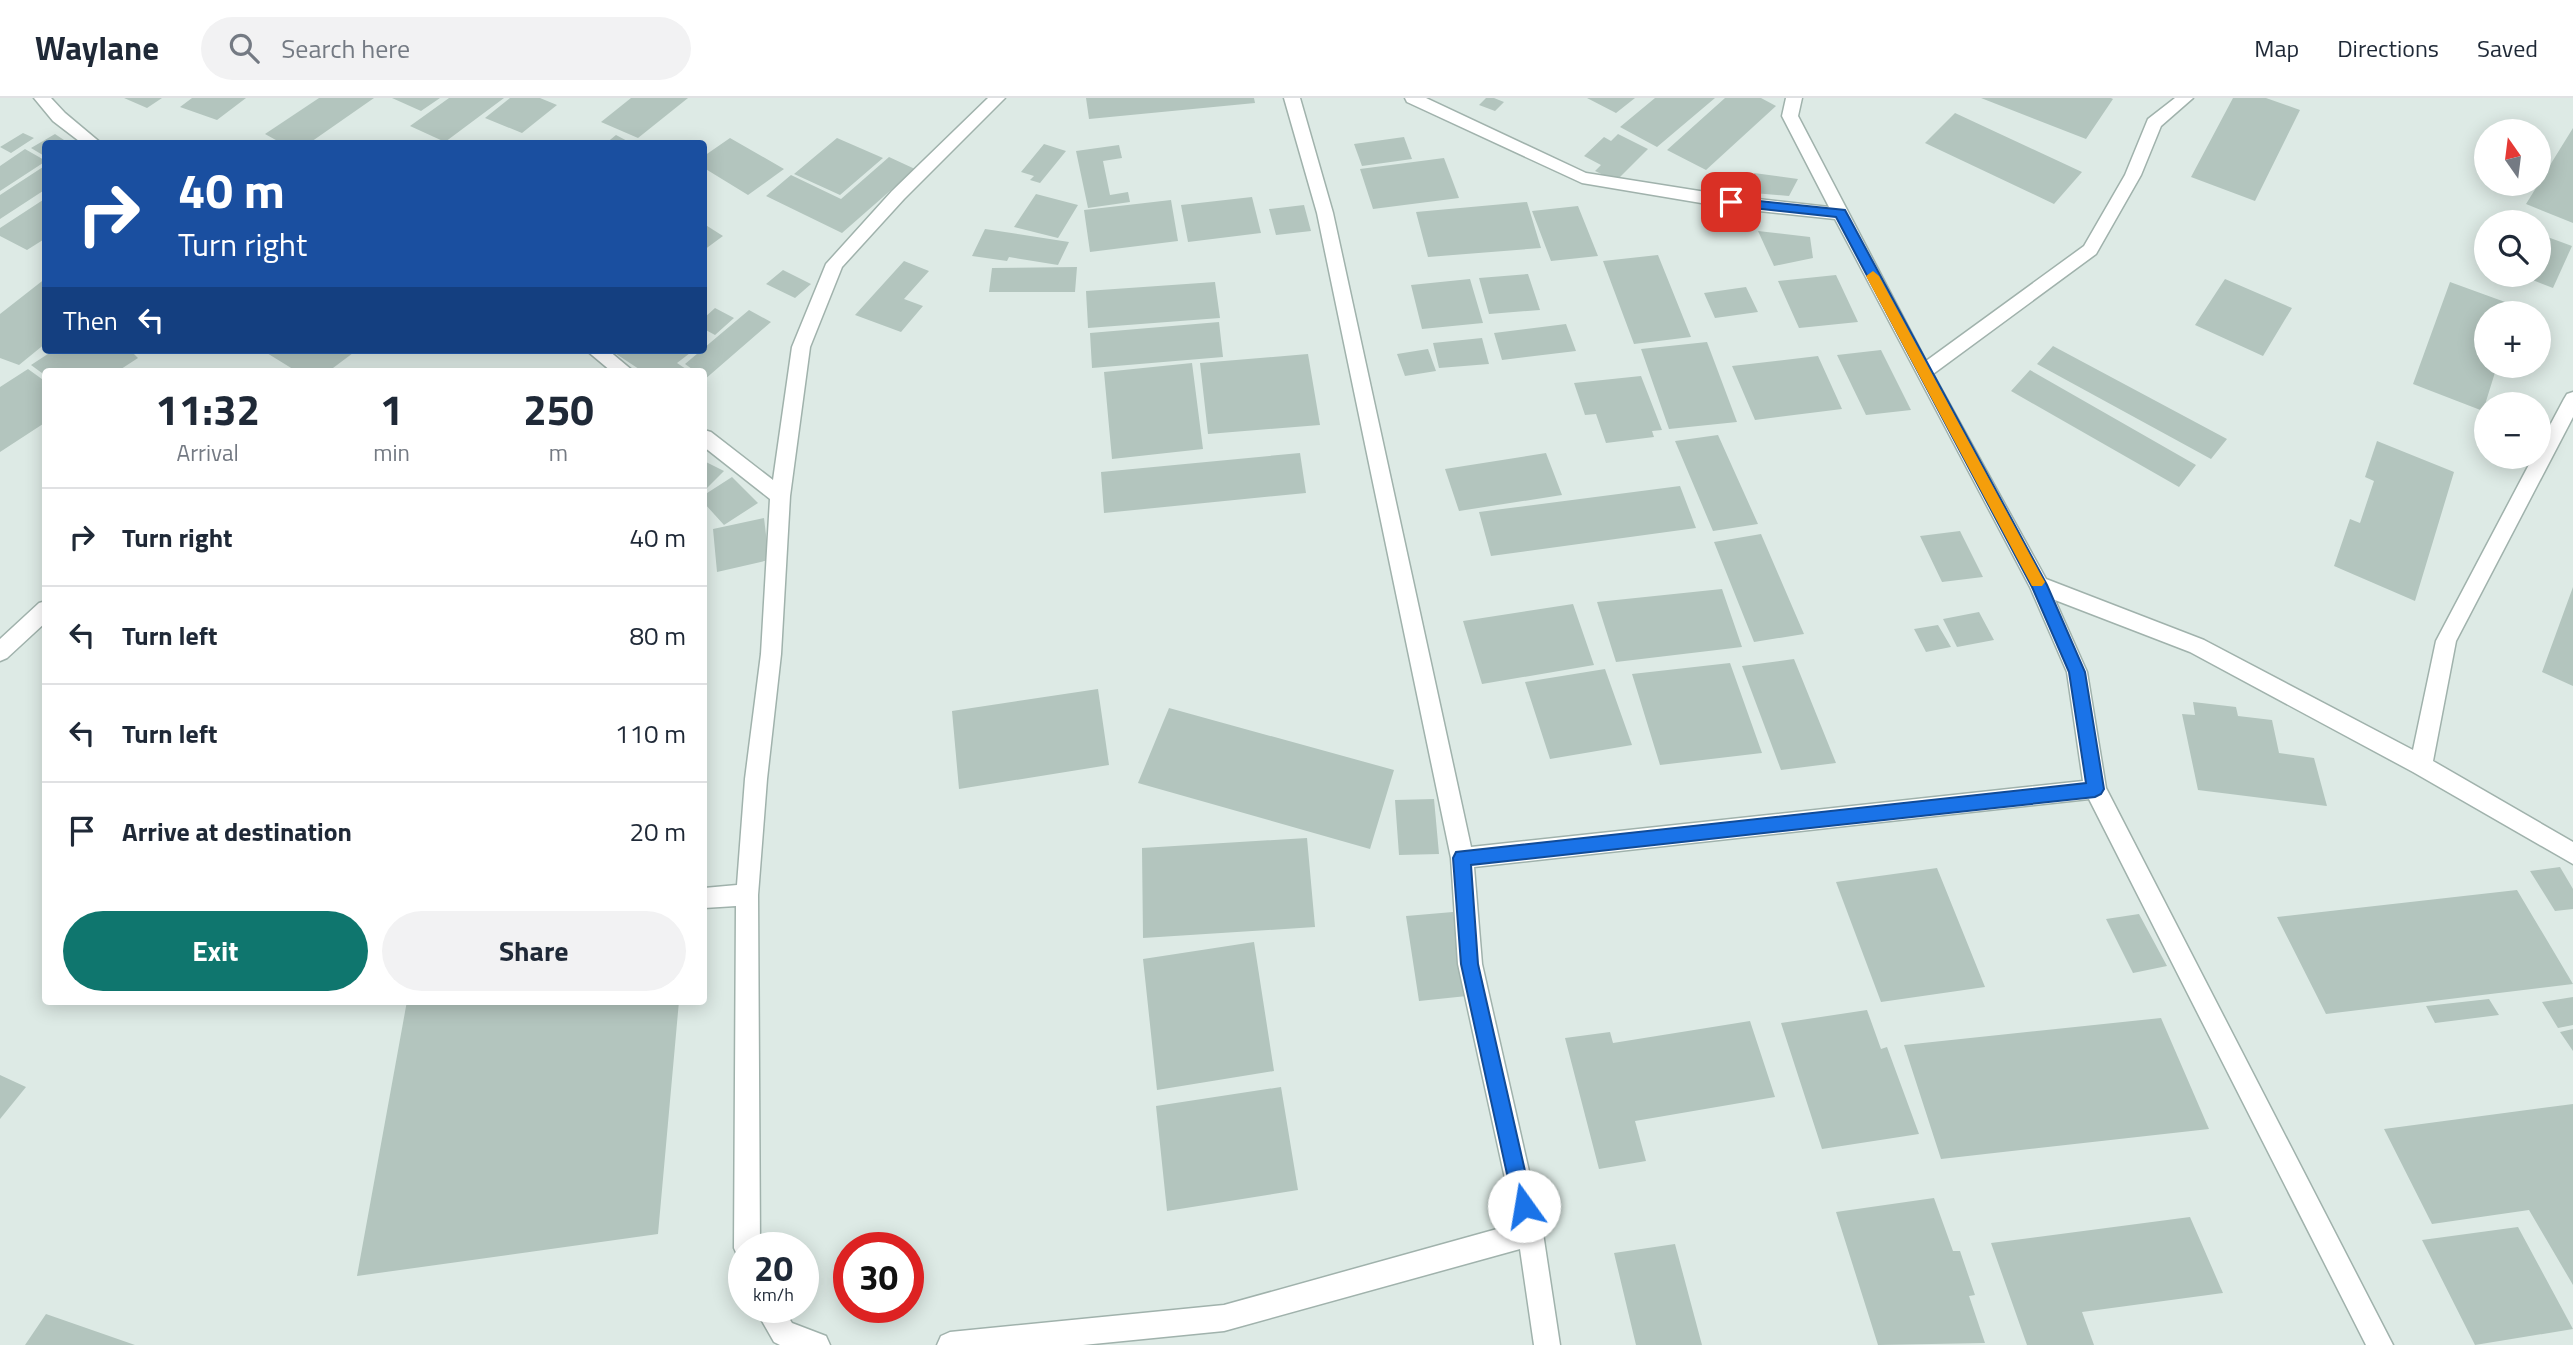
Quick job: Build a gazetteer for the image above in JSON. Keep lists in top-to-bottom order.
{
  "north": "top",
  "page": {
    "header": "Waylane",
    "search": "Search here",
    "nav": ["Map", "Directions", "Saved"],
    "map_buttons": ["+", "−"],
    "turn": ["40 m", "Turn right"],
    "then": "Then",
    "eta": [
      "11:32",
      "Arrival",
      "1",
      "min",
      "250",
      "m"
    ],
    "list": [
      {
        "name": "Turn right",
        "value": "40 m"
      },
      {
        "name": "Turn left",
        "value": "80 m"
      },
      {
        "name": "Turn left",
        "value": "110 m"
      },
      {
        "name": "Arrive at destination",
        "value": "20 m"
      }
    ],
    "buttons": ["Exit", "Share"],
    "speed": "20 km/h",
    "limit": "30"
  }
}
